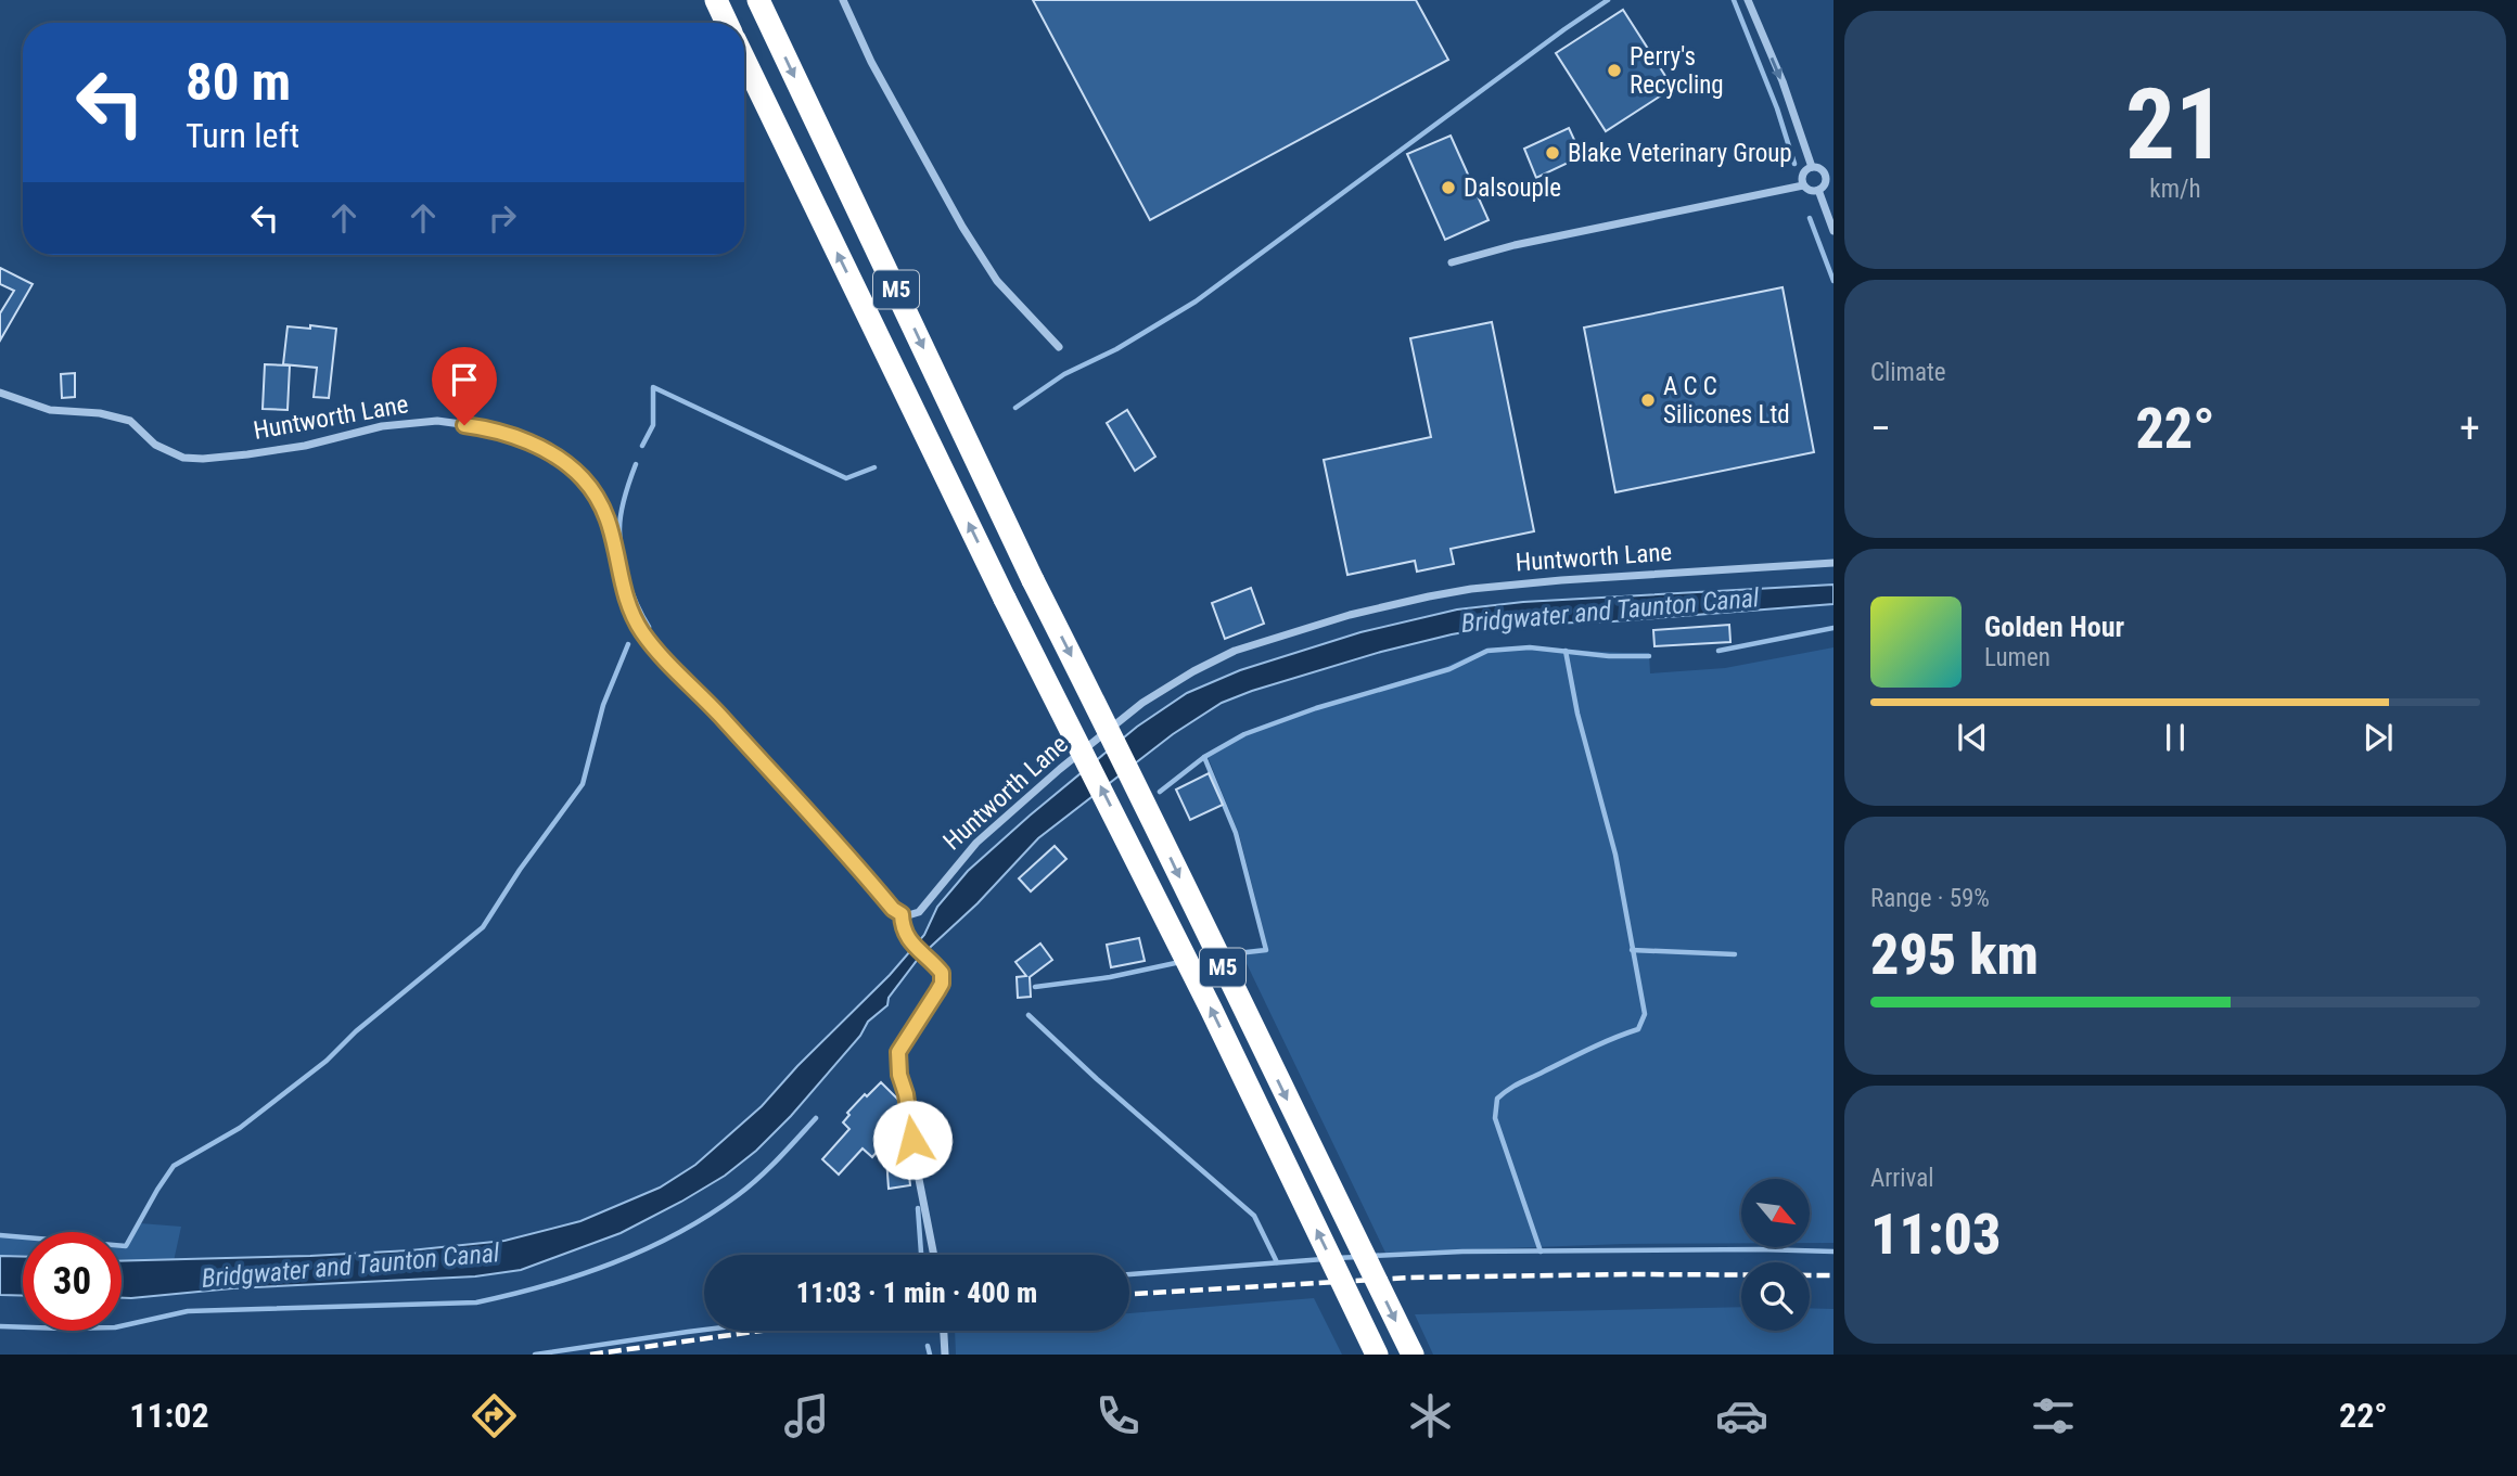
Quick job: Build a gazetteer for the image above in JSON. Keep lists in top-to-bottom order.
{
  "streets": {
    "highway": ["M5"],
    "street": ["Huntworth Lane"]
  },
  "water": ["Bridgwater and Taunton Canal"],
  "places": [
    "Perry's Recycling",
    "Blake Veterinary Group",
    "Dalsouple",
    "A C C Silicones Ltd"
  ],
  "north": "bottom right",
  "page": {
    "tile": [
      ["21", "km/h"],
      "Climate",
      ["Range · 59%", "295 km"],
      ["Arrival", "11:03"]
    ],
    "turn": ["80 m", "Turn left"],
    "heat": ["−", "22°", "+"],
    "song": ["Golden Hour", "Lumen"],
    "limit": "30",
    "trip": "11:03 · 1 min · 400 m",
    "tabs": ["11:02", "22°"]
  }
}
